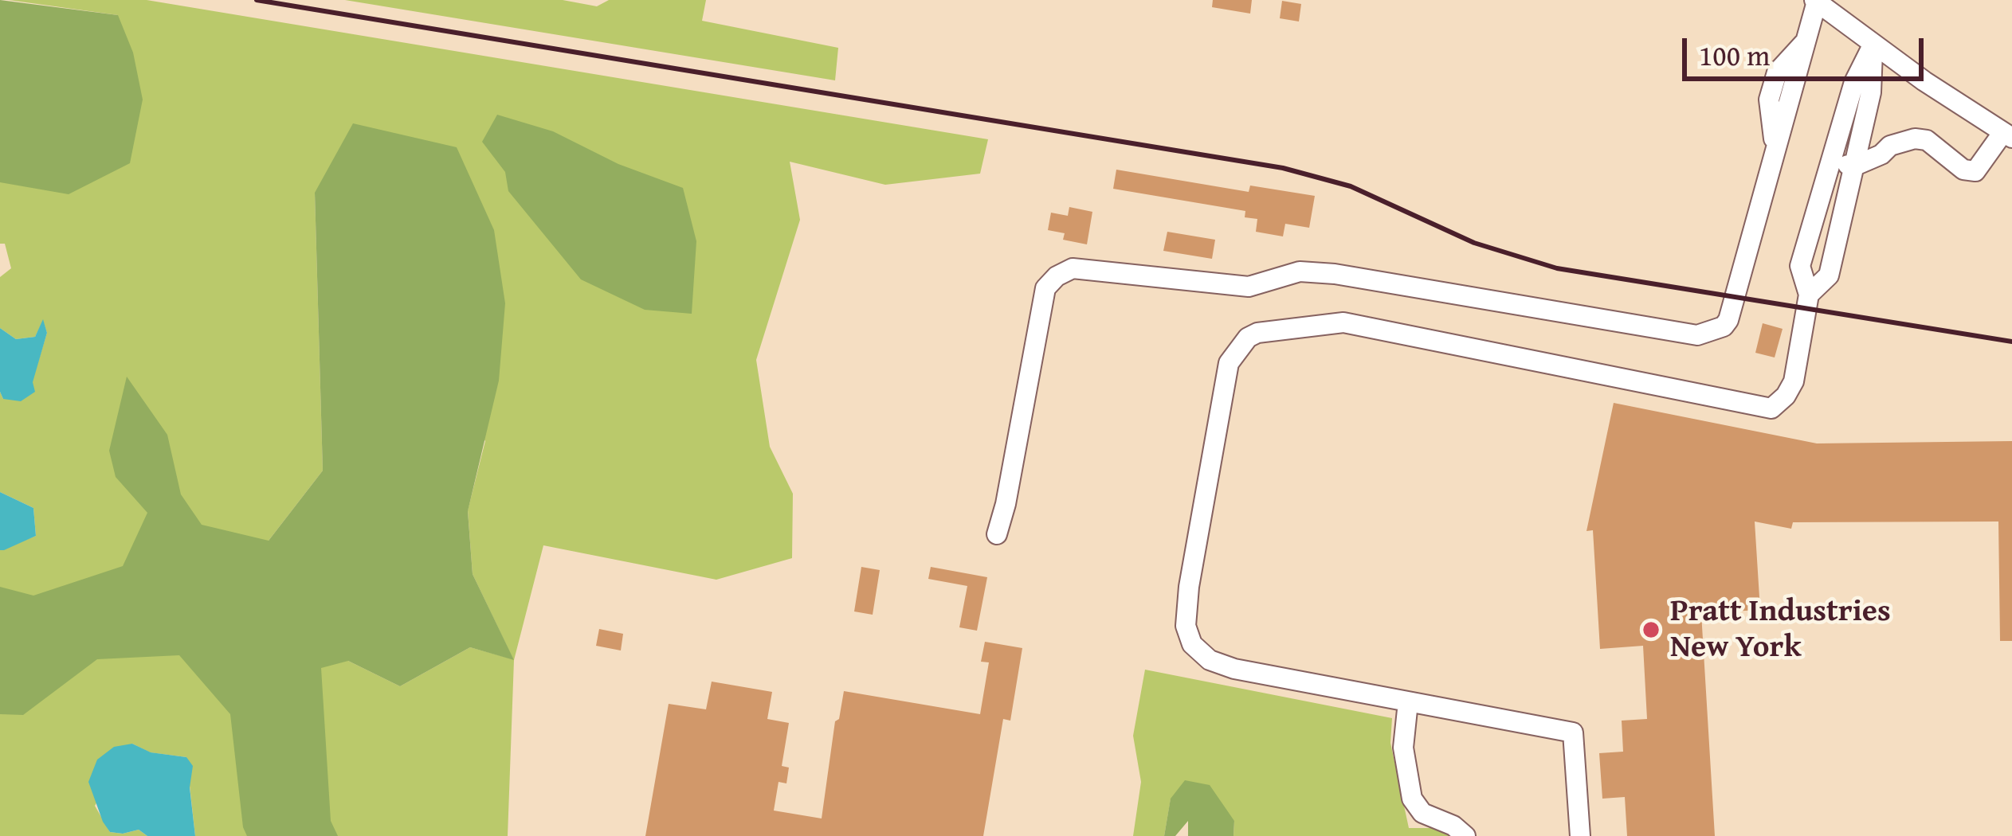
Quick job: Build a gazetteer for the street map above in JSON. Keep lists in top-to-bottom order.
{
  "places": ["Pratt Industries New York"],
  "scale_bar": "100 m"
}
